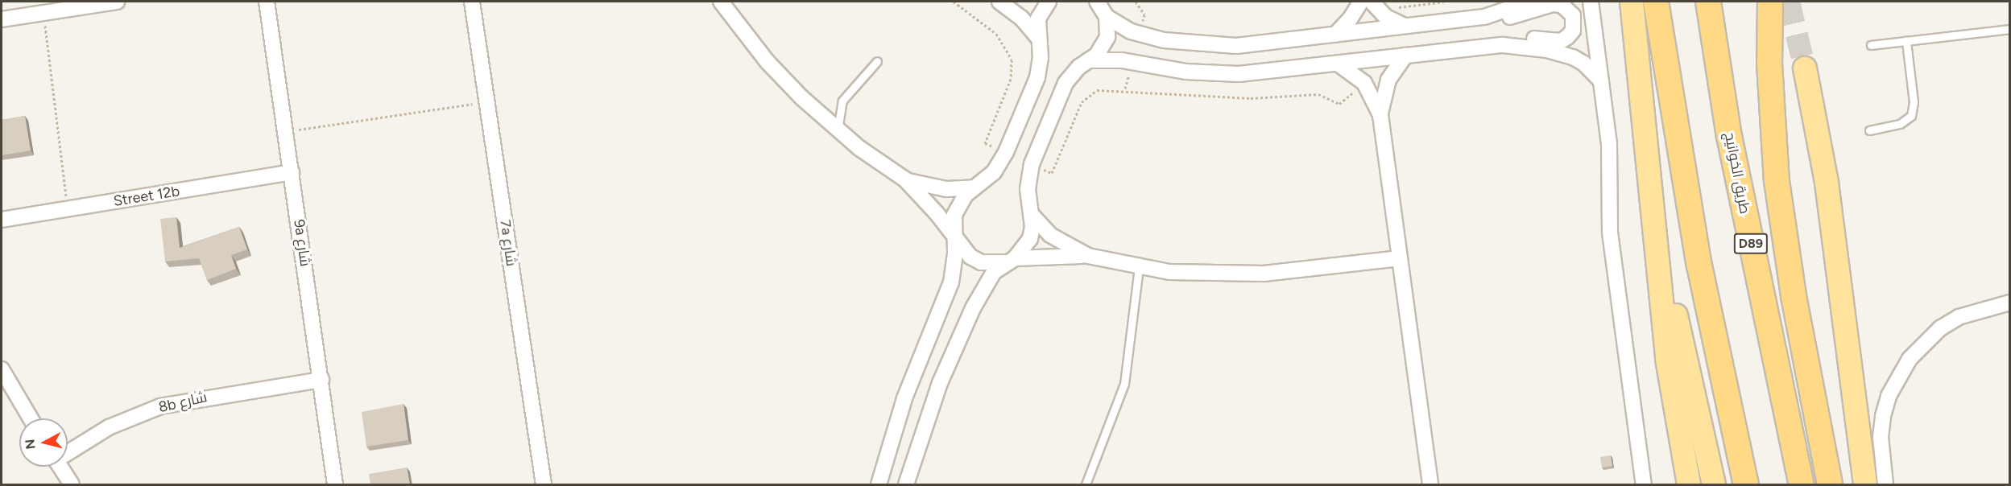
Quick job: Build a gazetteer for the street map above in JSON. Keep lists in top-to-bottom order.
{
  "streets": {
    "highway": ["طريق الخوانيج", "D89"],
    "street": [
      "Street 12b",
      "9a شارع",
      "7a شارع",
      "8b شارع"
    ]
  },
  "crossings": [
    ["Street 12b", "9a شارع"],
    ["9a شارع", "8b شارع"]
  ],
  "north": "left"
}
